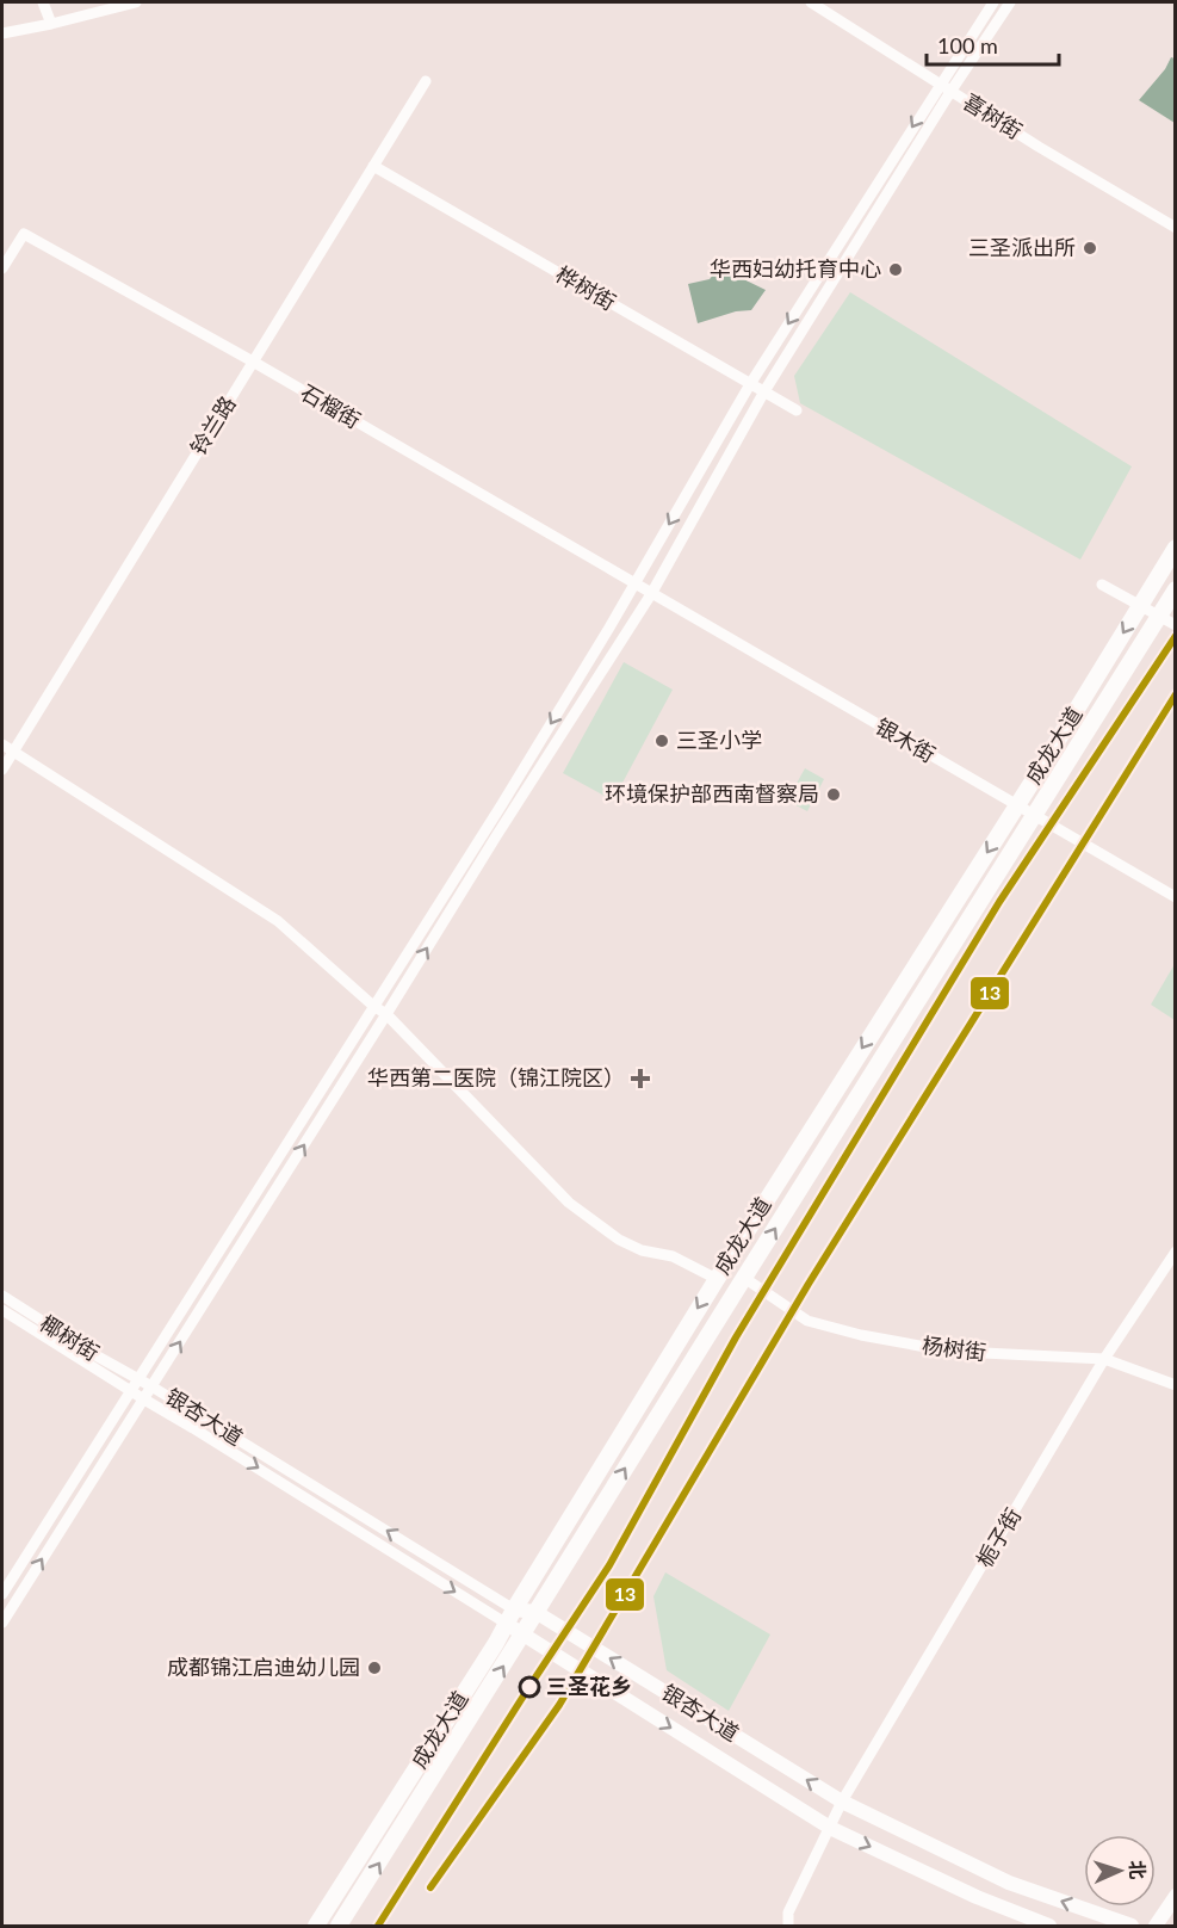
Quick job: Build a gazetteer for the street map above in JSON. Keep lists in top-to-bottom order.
{
  "streets": {
    "highway": ["成龙大道"],
    "main road": ["银杏大道"],
    "street": [
      "喜树街",
      "桦树街",
      "石榴街",
      "铃兰路",
      "银木街",
      "椰树街",
      "杨树街",
      "栀子街"
    ]
  },
  "crossings": [
    ["桦树街", "铃兰路"],
    ["石榴街", "铃兰路"],
    ["石榴街", "银木街"],
    ["银木街", "成龙大道"],
    ["成龙大道", "杨树街"],
    ["成龙大道", "银杏大道"],
    ["椰树街", "银杏大道"],
    ["杨树街", "栀子街"],
    ["银杏大道", "栀子街"]
  ],
  "places": {
    "other": [
      "三圣派出所",
      "华西妇幼托育中心",
      "三圣小学",
      "环境保护部西南督察局",
      "成都锦江启迪幼儿园",
      "三圣花乡"
    ],
    "health": ["华西第二医院（锦江院区）"]
  },
  "lines": ["transit line 13"],
  "scale_bar": "100 m",
  "north": "right"
}
